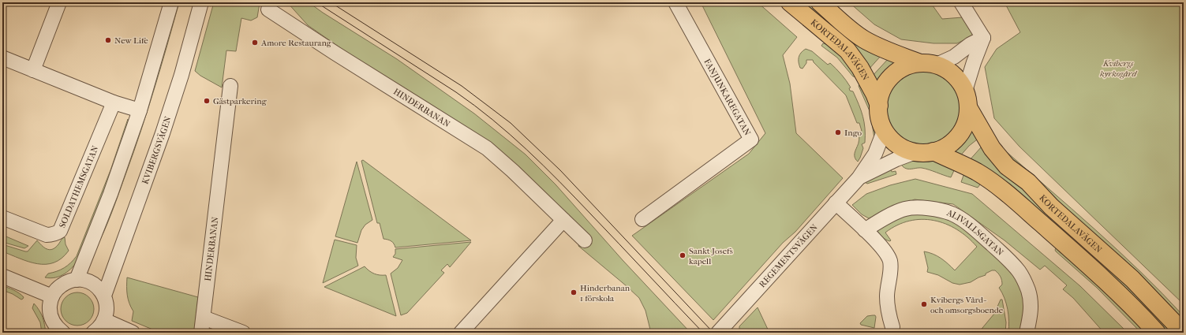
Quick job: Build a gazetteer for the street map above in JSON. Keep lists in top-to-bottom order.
{
  "streets": {
    "main road": ["KORTEDALAVÄGEN"],
    "street": [
      "FANJUNKAREGATAN",
      "HINDERBANAN",
      "KVIBERGSVÄGEN",
      "SOLDATHEMSGATAN",
      "ALIVALLSGATAN",
      "REGEMENTSVÄGEN"
    ]
  },
  "crossings": [
    ["KORTEDALAVÄGEN", "REGEMENTSVÄGEN"]
  ],
  "parks": ["Kvibergs kyrkogård"],
  "places": [
    "New Life",
    "Amore Restaurang",
    "Gästparkering",
    "Ingo",
    "Sankt Josefs kapell",
    "Hinderbanan 1 förskola",
    "Kvibergs Vård- och omsorgsboende"
  ]
}
